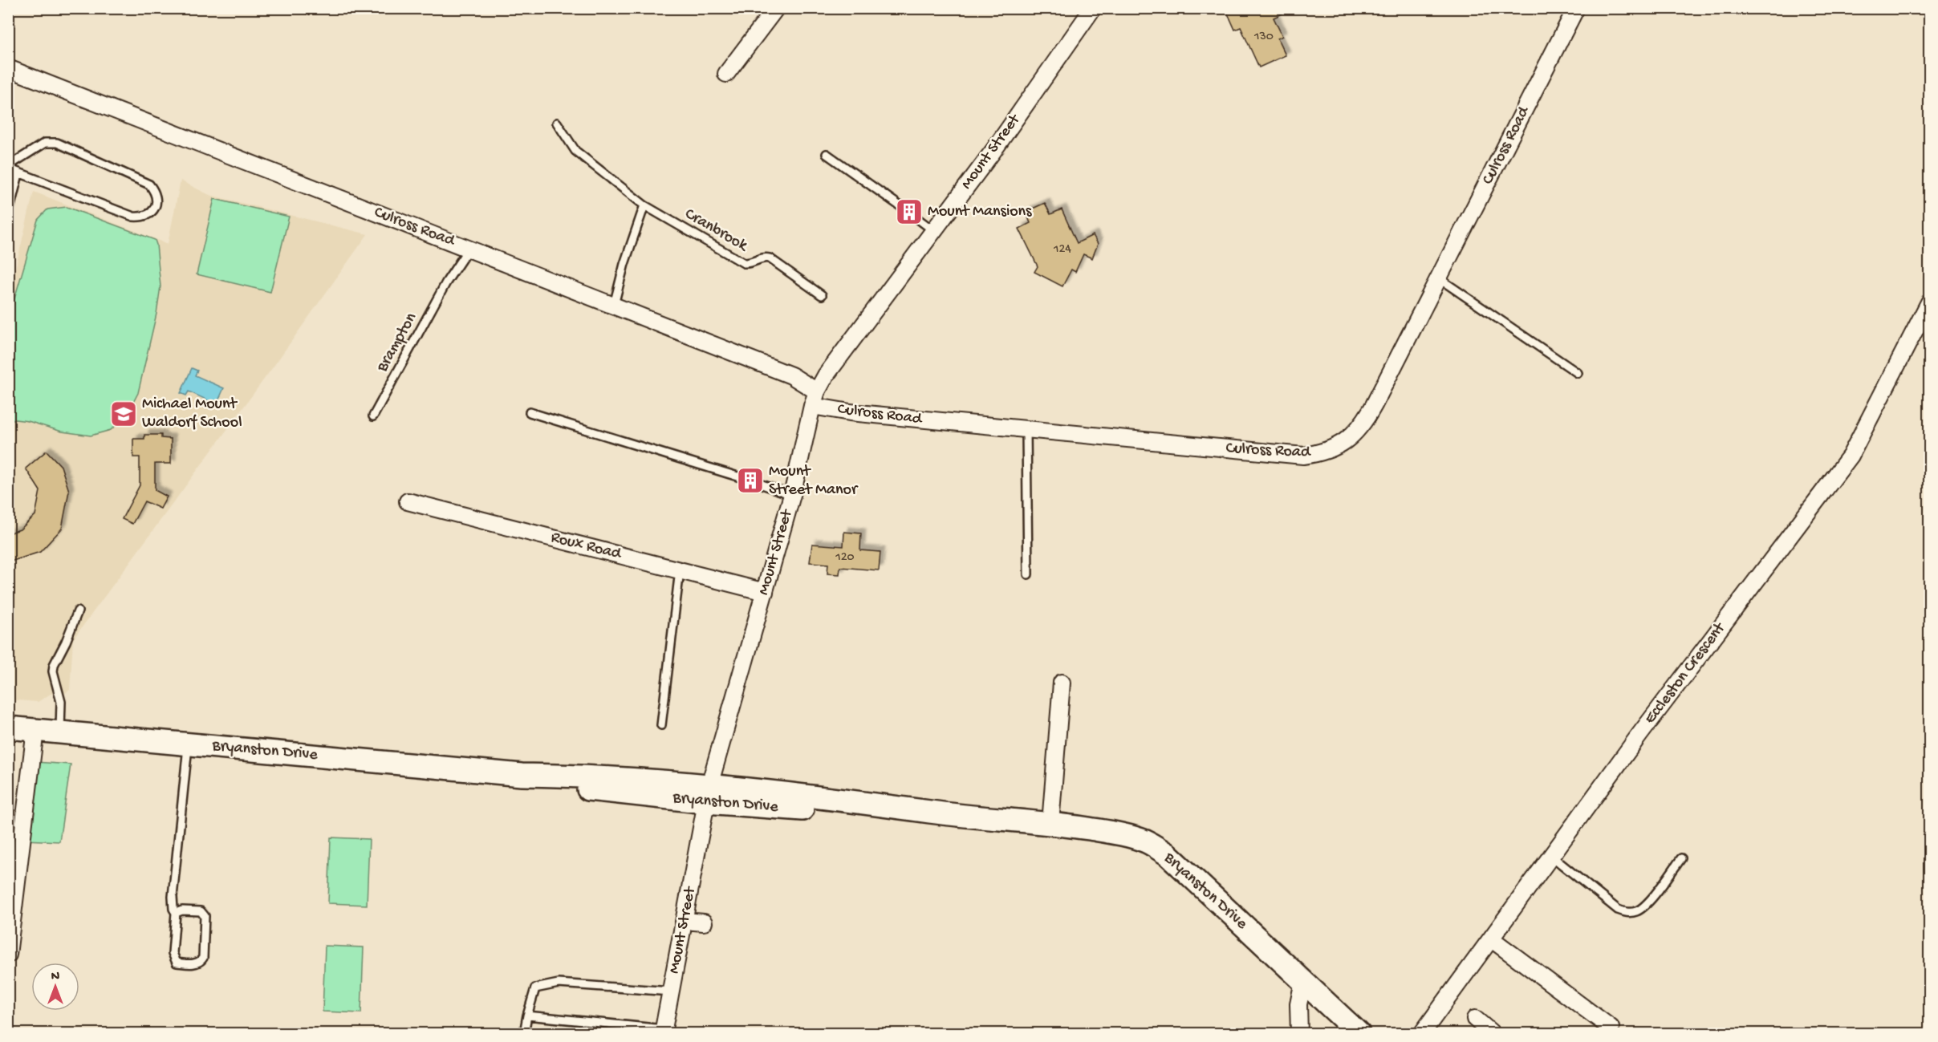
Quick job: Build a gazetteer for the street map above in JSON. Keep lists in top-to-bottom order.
{
  "streets": {
    "main road": ["Bryanston Drive"],
    "street": [
      "Culross Road",
      "Mount Street",
      "Roux Road",
      "Eccleston Crescent"
    ],
    "lane": ["Cranbrook", "Brampton"]
  },
  "crossings": [
    ["Culross Road", "Mount Street"],
    ["Culross Road", "Brampton"],
    ["Mount Street", "Roux Road"],
    ["Mount Street", "Bryanston Drive"]
  ],
  "places": {
    "building": ["Mount Mansions", "Mount Street Manor"],
    "school or university": ["Michael Mount Waldorf School"]
  },
  "house_numbers": ["130", "124", "120"],
  "north": "top"
}
